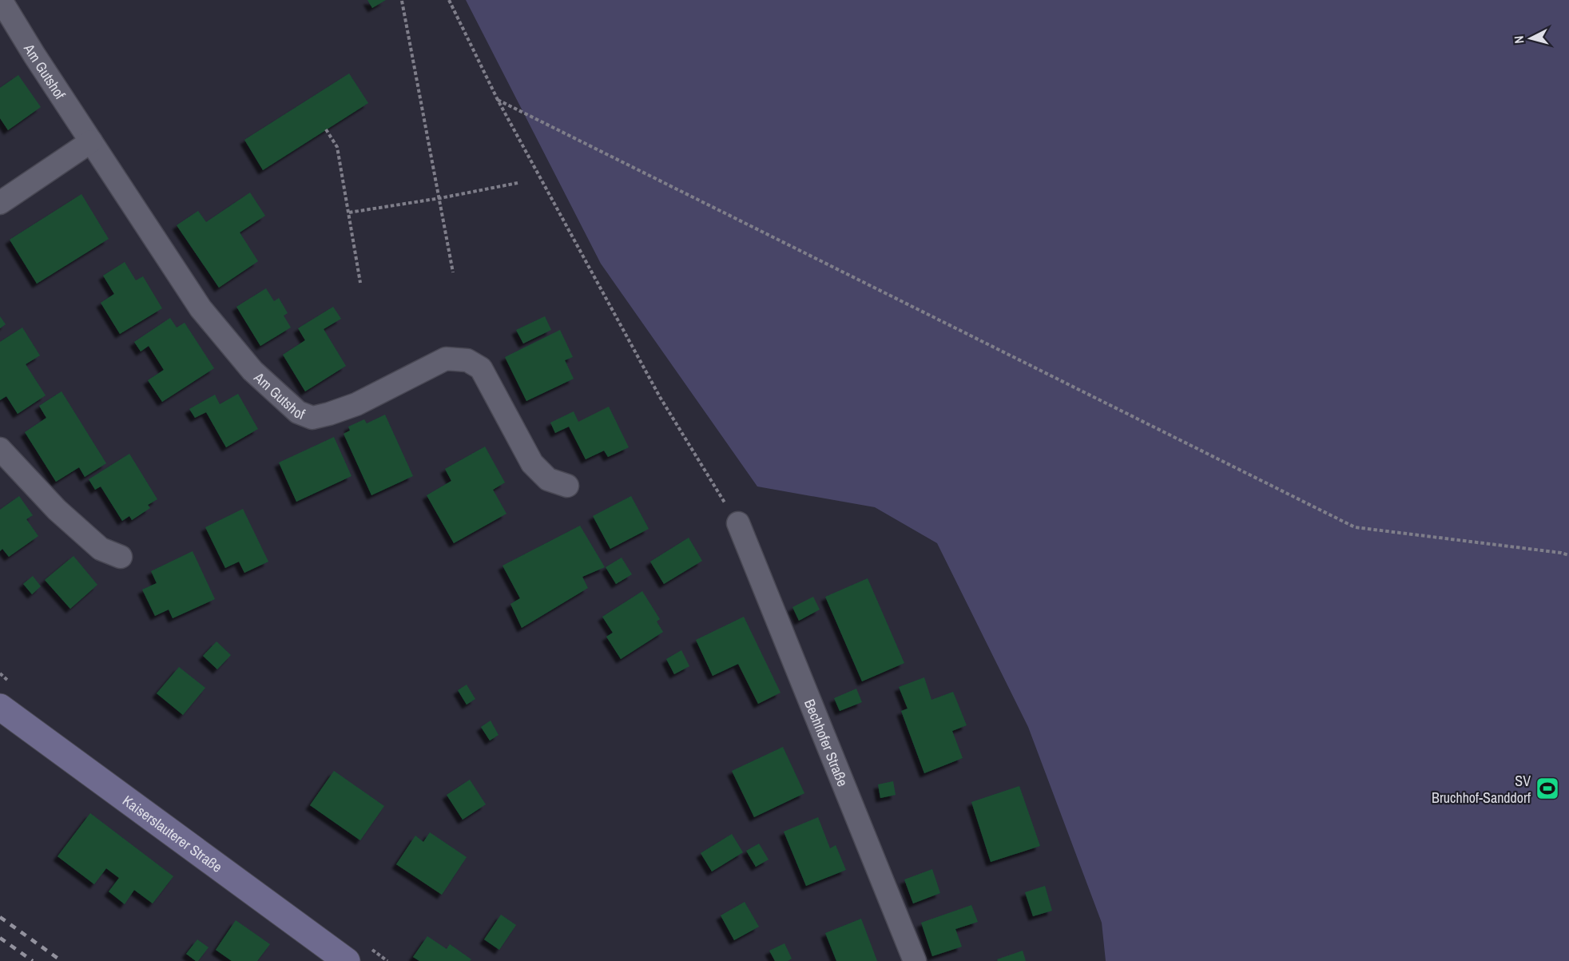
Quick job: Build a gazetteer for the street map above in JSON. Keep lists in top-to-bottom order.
{
  "streets": {
    "main road": ["Kaiserslauterer Straße"],
    "street": ["Am Gutshof", "Bechhofer Straße"]
  },
  "places": {
    "sports": ["SV Bruchhof-Sanddorf"]
  },
  "north": "left"
}
